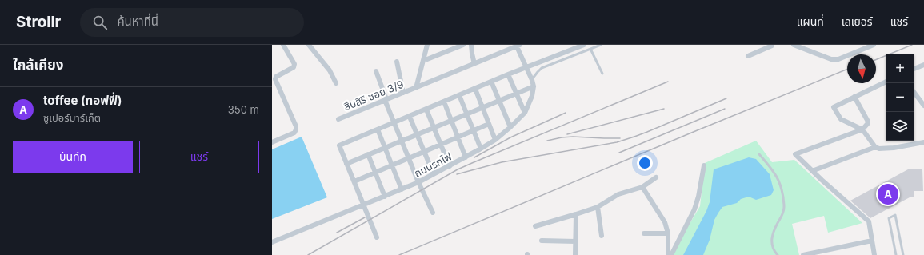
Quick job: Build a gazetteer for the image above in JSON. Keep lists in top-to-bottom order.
{
  "streets": {
    "street": ["สืบสิริ ซอย 3/9", "ถนนรถไฟ"]
  },
  "crossings": [
    ["สืบสิริ ซอย 3/9", "ถนนรถไฟ"]
  ],
  "north": "bottom",
  "page": {
    "header": "Strollr",
    "search": "ค้นหาที่นี่",
    "nav": ["แผนที่", "เลเยอร์", "แชร์"],
    "heading": "ใกล้เคียง",
    "map_buttons": ["+", "−"],
    "list": [
      {
        "mark": "A",
        "name": "toffee (ทอฟฟี่)",
        "note": "ซูเปอร์มาร์เก็ต",
        "value": "350 m"
      }
    ],
    "buttons": ["บันทึก", "แชร์"],
    "pins": "A"
  }
}
